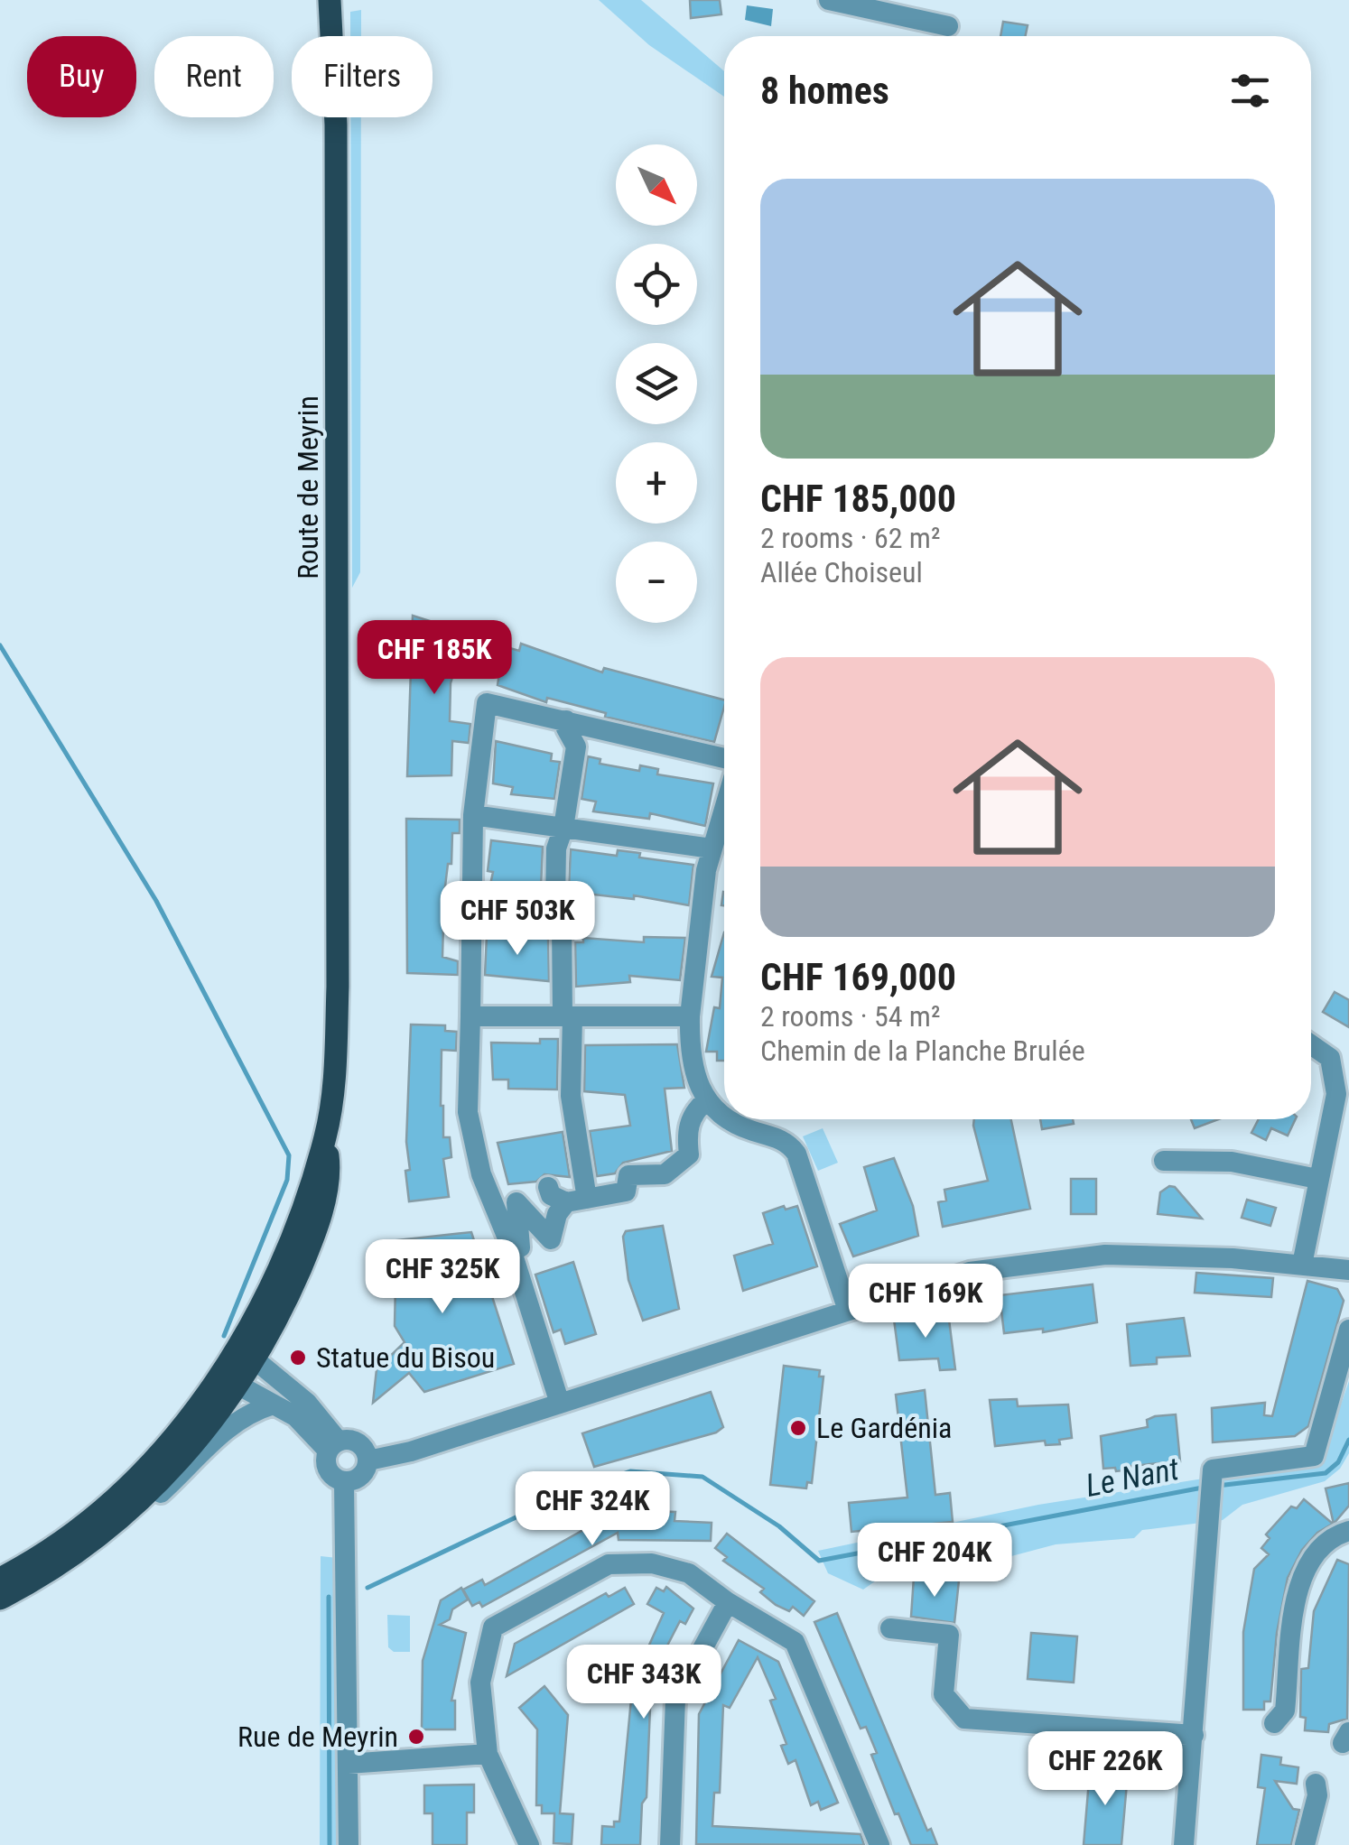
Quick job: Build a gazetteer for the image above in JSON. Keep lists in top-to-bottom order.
{
  "streets": {
    "main road": ["Route de Meyrin"]
  },
  "water": ["Le Nant"],
  "places": ["Statue du Bisou", "Le Gardénia", "Rue de Meyrin"],
  "north": "bottom right",
  "page": {
    "chip": ["Buy", "Rent", "Filters"],
    "heading": "8 homes",
    "map_buttons": ["+", "−"],
    "list": [
      {
        "name": "CHF 185,000",
        "note": "2 rooms · 62 m² · Allée Choiseul"
      },
      {
        "name": "CHF 169,000",
        "note": "2 rooms · 54 m² · Chemin de la Planche Brulée"
      }
    ],
    "price": [
      "CHF 185K",
      "CHF 503K",
      "CHF 325K",
      "CHF 169K",
      "CHF 324K",
      "CHF 204K",
      "CHF 343K",
      "CHF 226K"
    ]
  }
}
